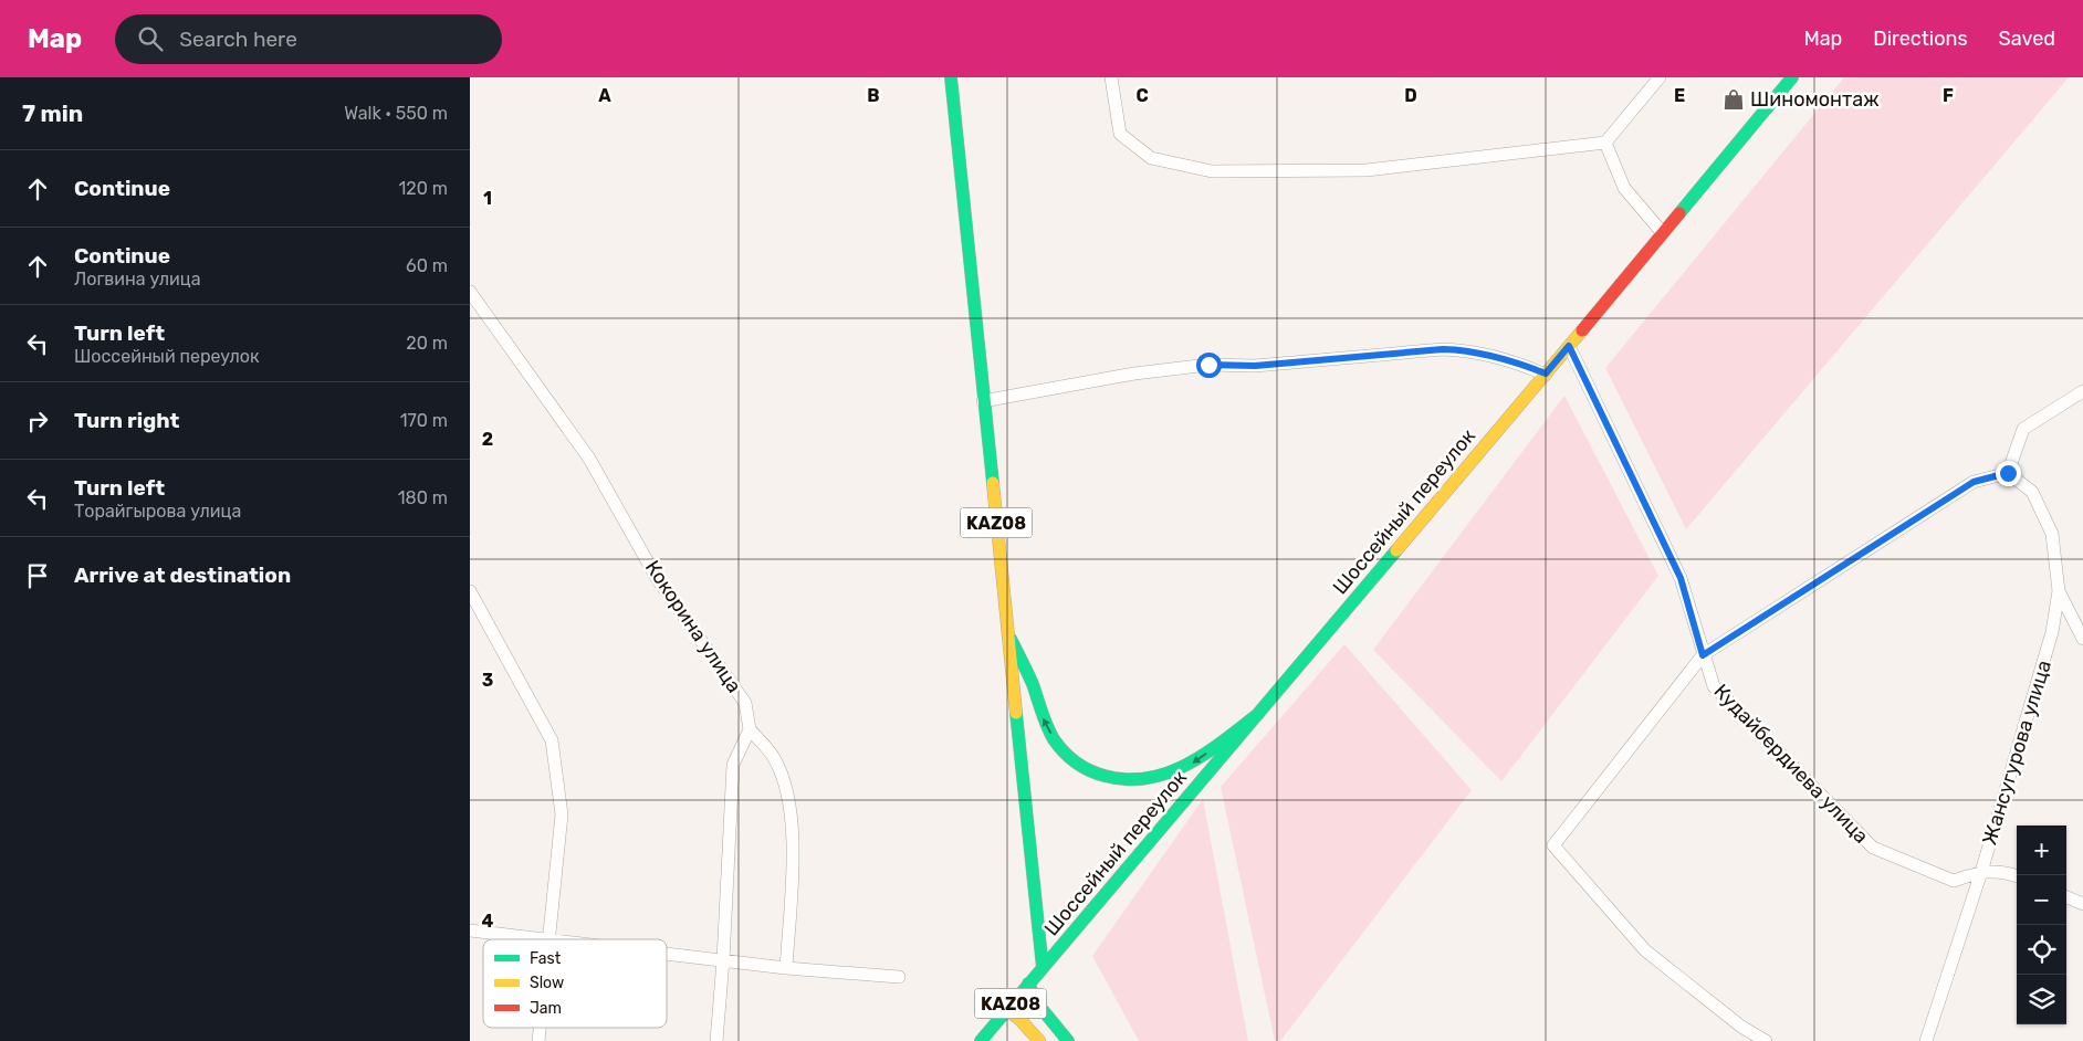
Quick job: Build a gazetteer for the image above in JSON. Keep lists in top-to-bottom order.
{
  "streets": {
    "main road": ["Шоссейный переулок", "KAZ08"],
    "street": ["Кокорина улица", "Жансугурова улица", "Кудайбердиева улица"]
  },
  "crossings": [
    ["Шоссейный переулок", "KAZ08"],
    ["Шоссейный переулок", "Кудайбердиева улица"],
    ["Жансугурова улица", "Кудайбердиева улица"]
  ],
  "places": {
    "shop": ["Шиномонтаж"]
  },
  "legend": ["Fast", "Slow", "Jam"],
  "page": {
    "header": "Map",
    "search": "Search here",
    "nav": ["Map", "Directions", "Saved"],
    "heading": ["7 min", "Walk · 550 m"],
    "list": [
      ["Continue", "120 m"],
      ["Continue", "Логвина улица", "60 m"],
      ["Turn left", "Шоссейный переулок", "20 m"],
      ["Turn right", "170 m"],
      ["Turn left", "Торайгырова улица", "180 m"],
      "Arrive at destination"
    ],
    "map_buttons": ["+", "−"]
  },
  "grid": {
    "columns": [
      "A",
      "B",
      "C",
      "D",
      "E",
      "F"
    ],
    "rows": [
      "1",
      "2",
      "3",
      "4"
    ]
  }
}
